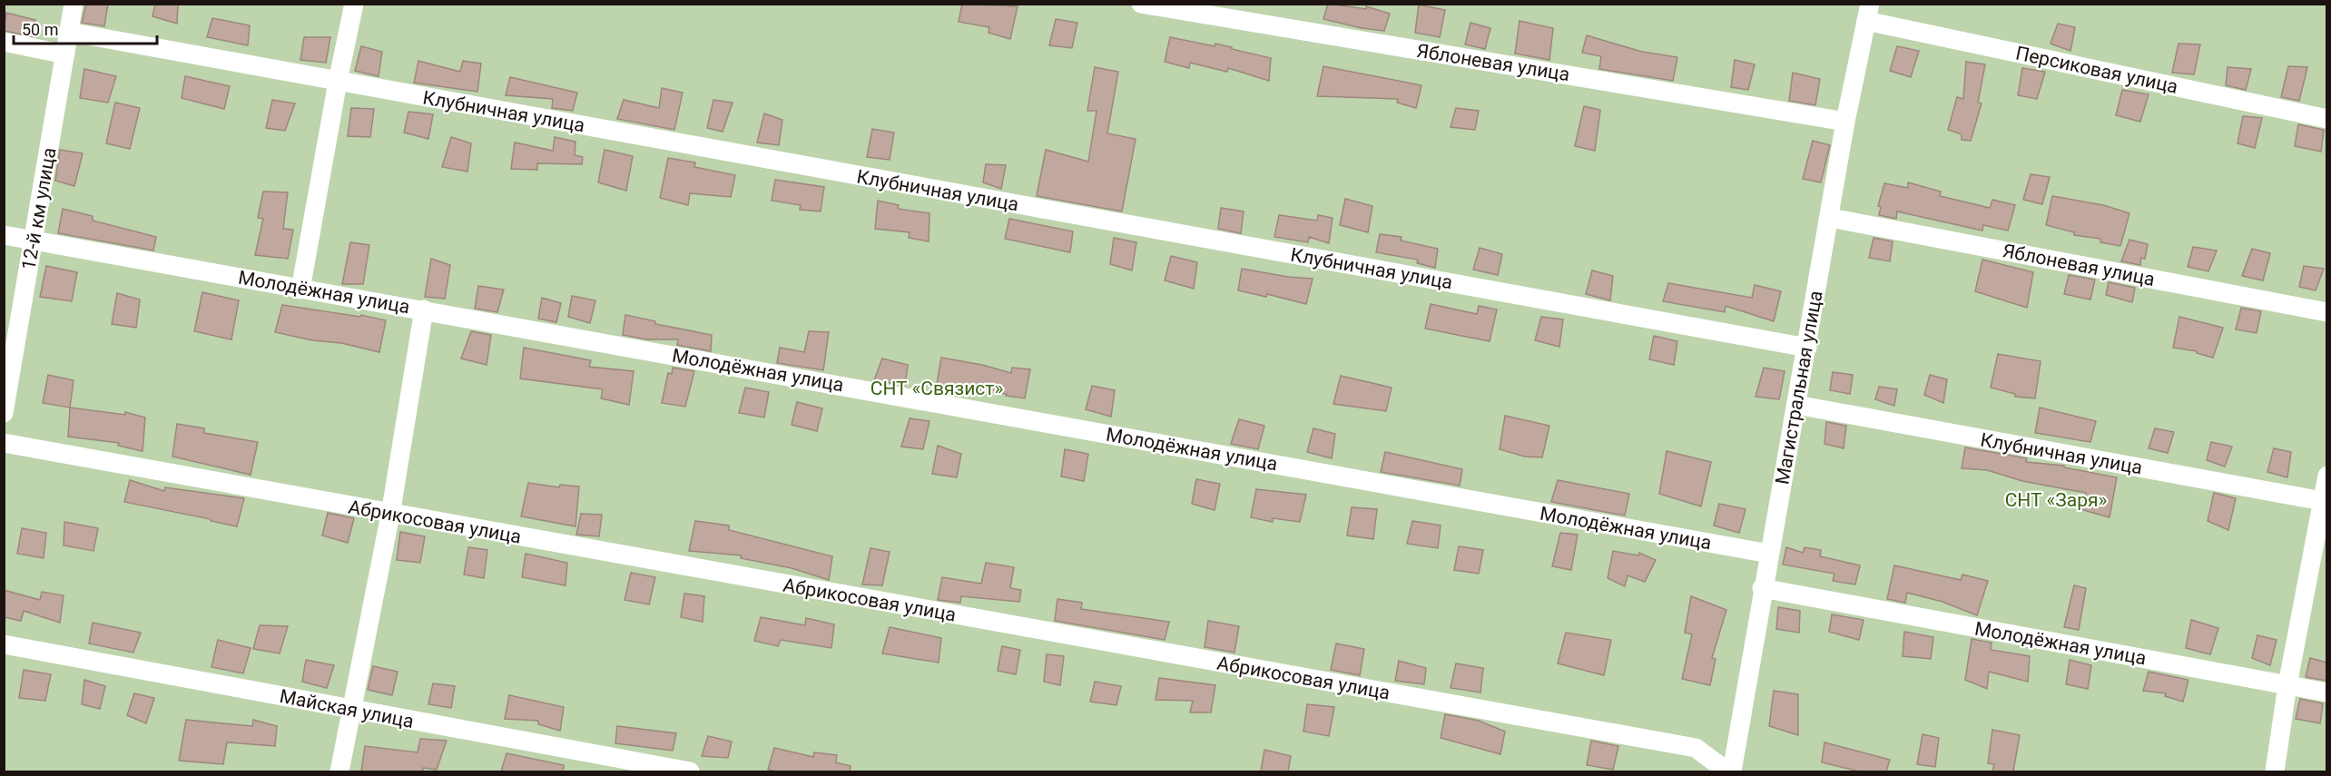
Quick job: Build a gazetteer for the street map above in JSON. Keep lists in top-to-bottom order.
{
  "streets": {
    "street": [
      "Яблоневая улица",
      "Персиковая улица",
      "Клубничная улица",
      "12-й км улица",
      "Молодёжная улица",
      "Магистральная улица",
      "Абрикосовая улица",
      "Майская улица"
    ]
  },
  "crossings": [
    ["Яблоневая улица", "Магистральная улица"],
    ["Персиковая улица", "Магистральная улица"],
    ["Клубничная улица", "12-й км улица"],
    ["Клубничная улица", "Магистральная улица"],
    ["12-й км улица", "Молодёжная улица"],
    ["Молодёжная улица", "Магистральная улица"],
    ["Магистральная улица", "Абрикосовая улица"]
  ],
  "parks": ["СНТ «Связист»", "СНТ «Заря»"],
  "scale_bar": "50 m"
}
